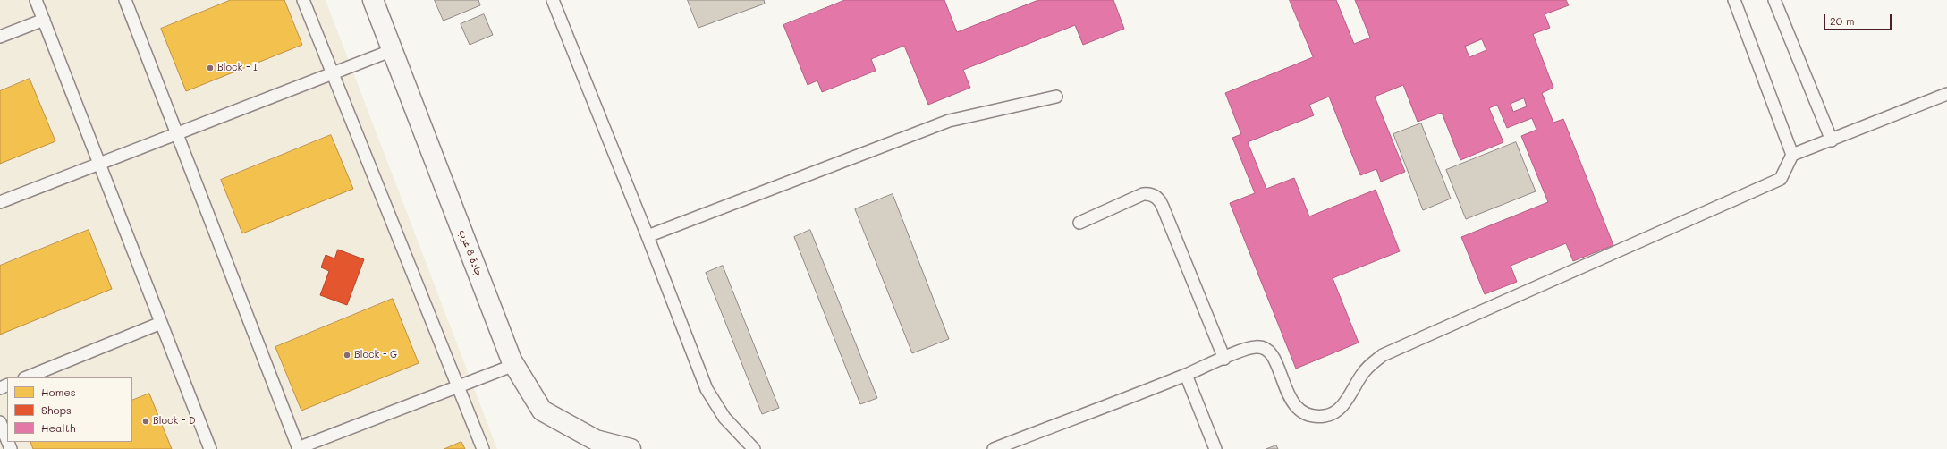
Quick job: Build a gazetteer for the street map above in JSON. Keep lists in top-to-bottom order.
{
  "streets": {
    "street": ["جادة 8 غرب"]
  },
  "places": ["Block - I", "Block - G", "Block - D"],
  "legend": ["Homes", "Shops", "Health"],
  "scale_bar": "20 m"
}
